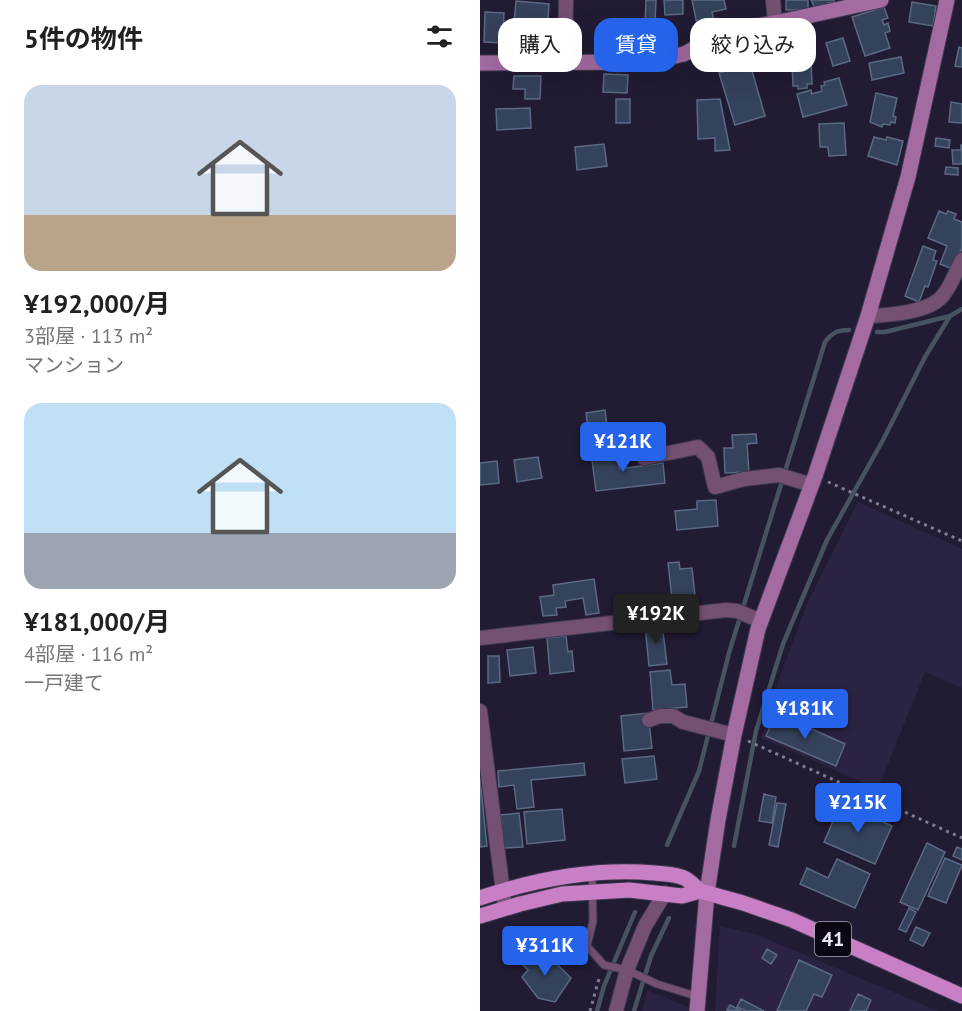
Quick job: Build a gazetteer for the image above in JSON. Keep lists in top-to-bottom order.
{
  "streets": {
    "main road": ["41"]
  },
  "page": {
    "heading": "5件の物件",
    "chip": ["購入", "賃貸", "絞り込み"],
    "list": [
      {
        "name": "¥192,000/月",
        "note": "3部屋 · 113 m² · マンション"
      },
      {
        "name": "¥181,000/月",
        "note": "4部屋 · 116 m² · 一戸建て"
      }
    ],
    "price": [
      "¥121K",
      "¥192K",
      "¥181K",
      "¥215K",
      "¥311K"
    ]
  }
}
